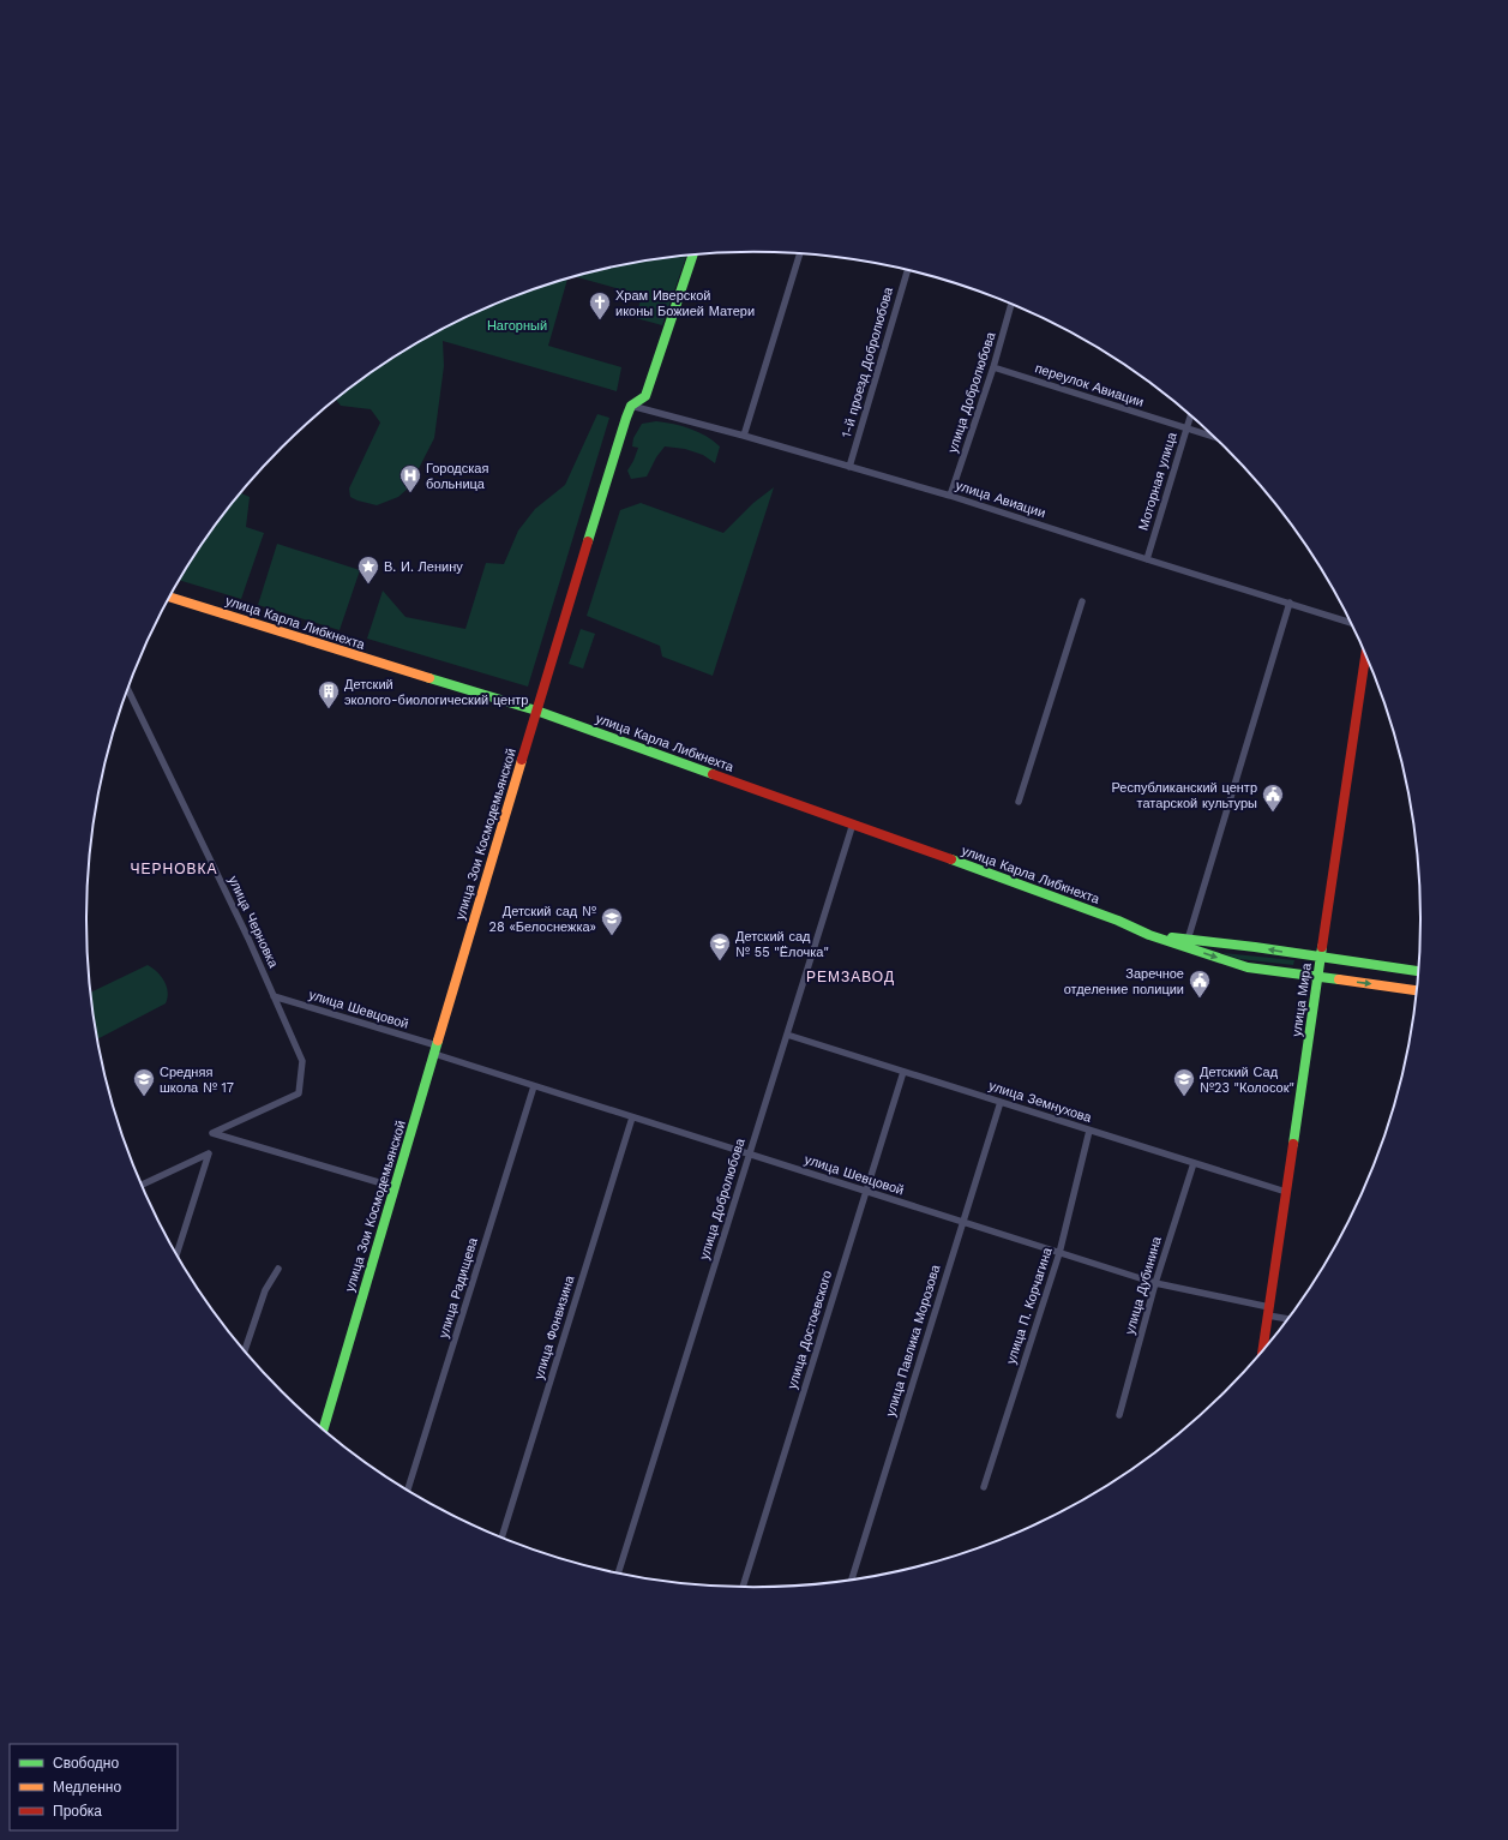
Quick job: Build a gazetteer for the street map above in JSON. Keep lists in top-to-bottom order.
{
  "streets": {
    "main road": ["улица Карла Либкнехта", "улица Зои Космодемьянской", "улица Мира"],
    "street": [
      "1-й проезд Добролюбова",
      "переулок Авиации",
      "улица Добролюбова",
      "Моторная улица",
      "улица Авиации",
      "улица Черновка",
      "улица Шевцовой",
      "улица Земнухова",
      "улица Дубинина",
      "улица Радищева",
      "улица П. Корчагина",
      "улица Фонвизина",
      "улица Достоевского",
      "улица Павлика Морозова"
    ]
  },
  "crossings": [
    ["1-й проезд Добролюбова", "улица Авиации"],
    ["переулок Авиации", "улица Добролюбова"],
    ["переулок Авиации", "Моторная улица"],
    ["улица Добролюбова", "улица Авиации"],
    ["улица Добролюбова", "улица Карла Либкнехта"],
    ["улица Добролюбова", "улица Шевцовой"],
    ["улица Добролюбова", "улица Земнухова"],
    ["Моторная улица", "улица Авиации"],
    ["улица Авиации", "улица Зои Космодемьянской"],
    ["улица Карла Либкнехта", "улица Зои Космодемьянской"],
    ["улица Карла Либкнехта", "улица Мира"],
    ["улица Зои Космодемьянской", "улица Черновка"],
    ["улица Зои Космодемьянской", "улица Шевцовой"],
    ["улица Черновка", "улица Шевцовой"],
    ["улица Мира", "улица Шевцовой"],
    ["улица Мира", "улица Земнухова"],
    ["улица Шевцовой", "улица Дубинина"],
    ["улица Шевцовой", "улица Радищева"],
    ["улица Шевцовой", "улица П. Корчагина"],
    ["улица Шевцовой", "улица Фонвизина"],
    ["улица Шевцовой", "улица Достоевского"],
    ["улица Шевцовой", "улица Павлика Морозова"],
    ["улица Земнухова", "улица Дубинина"],
    ["улица Земнухова", "улица П. Корчагина"],
    ["улица Земнухова", "улица Достоевского"],
    ["улица Земнухова", "улица Павлика Морозова"]
  ],
  "districts": ["ЧЕРНОВКА", "РЕМЗАВОД"],
  "parks": ["Нагорный"],
  "places": {
    "church": ["Храм Иверской иконы Божией Матери"],
    "hospital": ["Городская больница"],
    "place": ["В. И. Ленину"],
    "building": ["Детский эколого-биологический центр"],
    "public building": ["Республиканский центр татарской культуры", "Заречное отделение полиции"],
    "school or university": [
      "Детский сад № 28 «Белоснежка»",
      "Детский сад № 55 \"Ёлочка\"",
      "Средняя школа № 17",
      "Детский Сад №23 \"Колосок\""
    ]
  },
  "legend": ["Свободно", "Медленно", "Пробка"]
}
